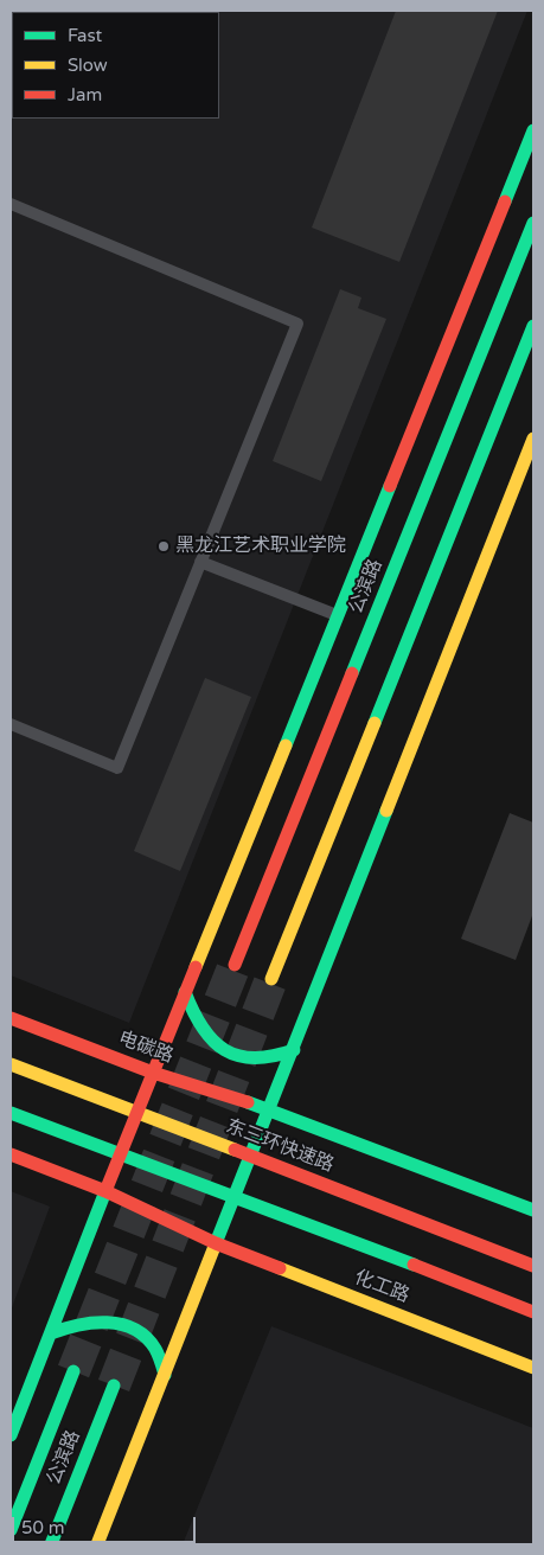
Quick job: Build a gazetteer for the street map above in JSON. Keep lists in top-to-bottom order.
{
  "streets": {
    "main road": [
      "公滨路",
      "电碳路",
      "东三环快速路",
      "化工路"
    ]
  },
  "places": ["黑龙江艺术职业学院"],
  "legend": ["Fast", "Slow", "Jam"],
  "scale_bar": "50 m"
}
